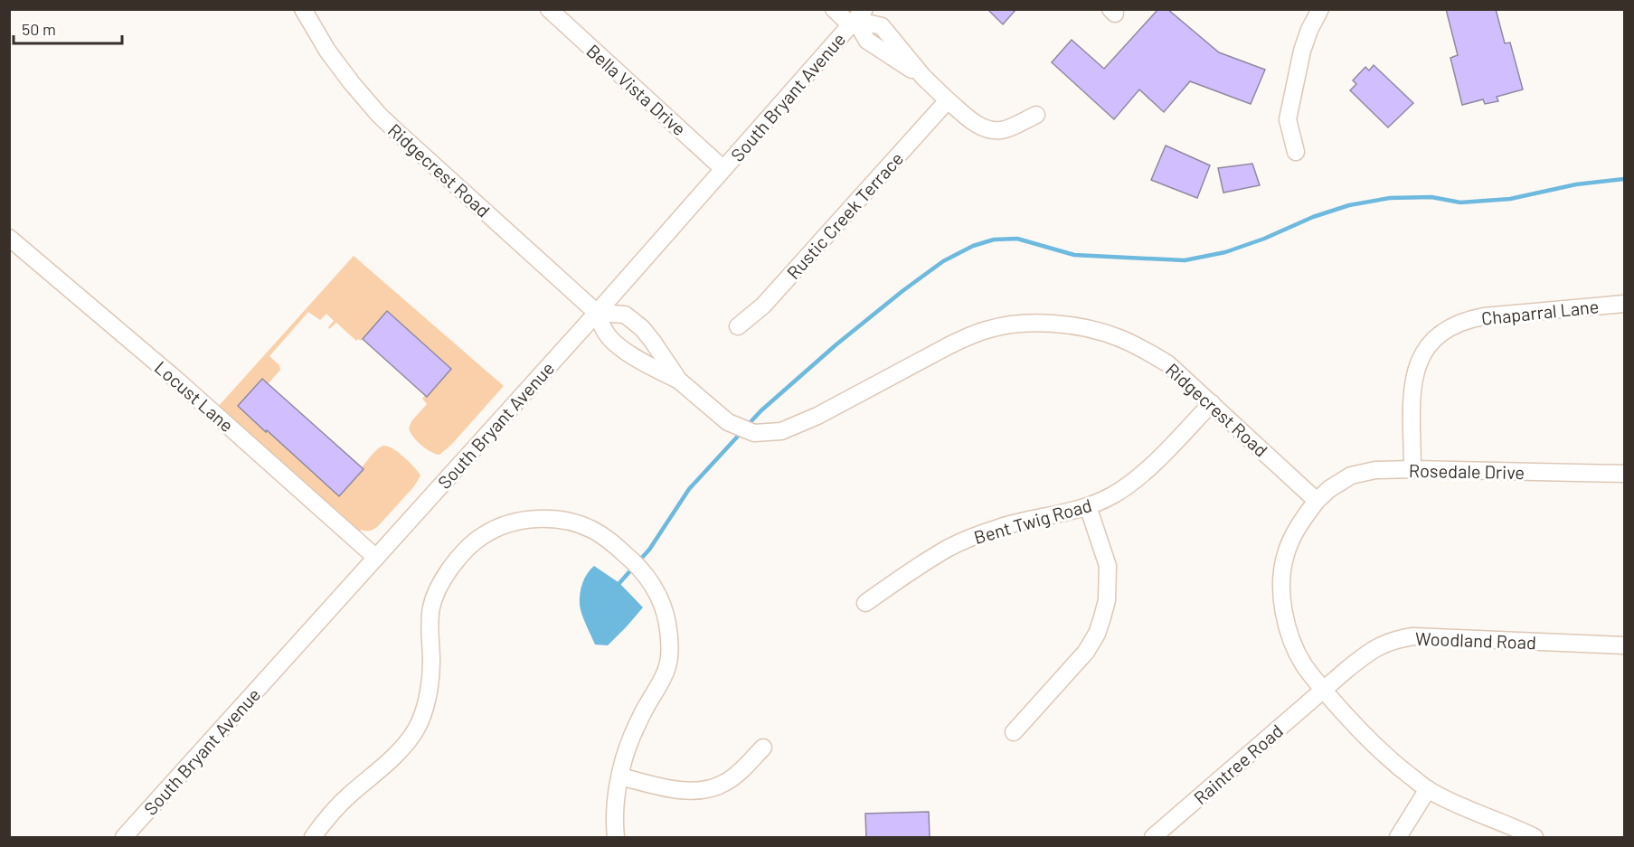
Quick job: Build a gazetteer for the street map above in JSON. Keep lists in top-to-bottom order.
{
  "streets": {
    "street": [
      "Bella Vista Drive",
      "South Bryant Avenue",
      "Ridgecrest Road",
      "Rustic Creek Terrace",
      "Chaparral Lane",
      "Locust Lane",
      "Rosedale Drive",
      "Bent Twig Road",
      "Woodland Road",
      "Raintree Road"
    ]
  },
  "crossings": [
    ["Bella Vista Drive", "South Bryant Avenue"],
    ["South Bryant Avenue", "Ridgecrest Road"],
    ["South Bryant Avenue", "Locust Lane"],
    ["Ridgecrest Road", "Rosedale Drive"],
    ["Ridgecrest Road", "Bent Twig Road"],
    ["Chaparral Lane", "Rosedale Drive"],
    ["Woodland Road", "Raintree Road"]
  ],
  "scale_bar": "50 m"
}
